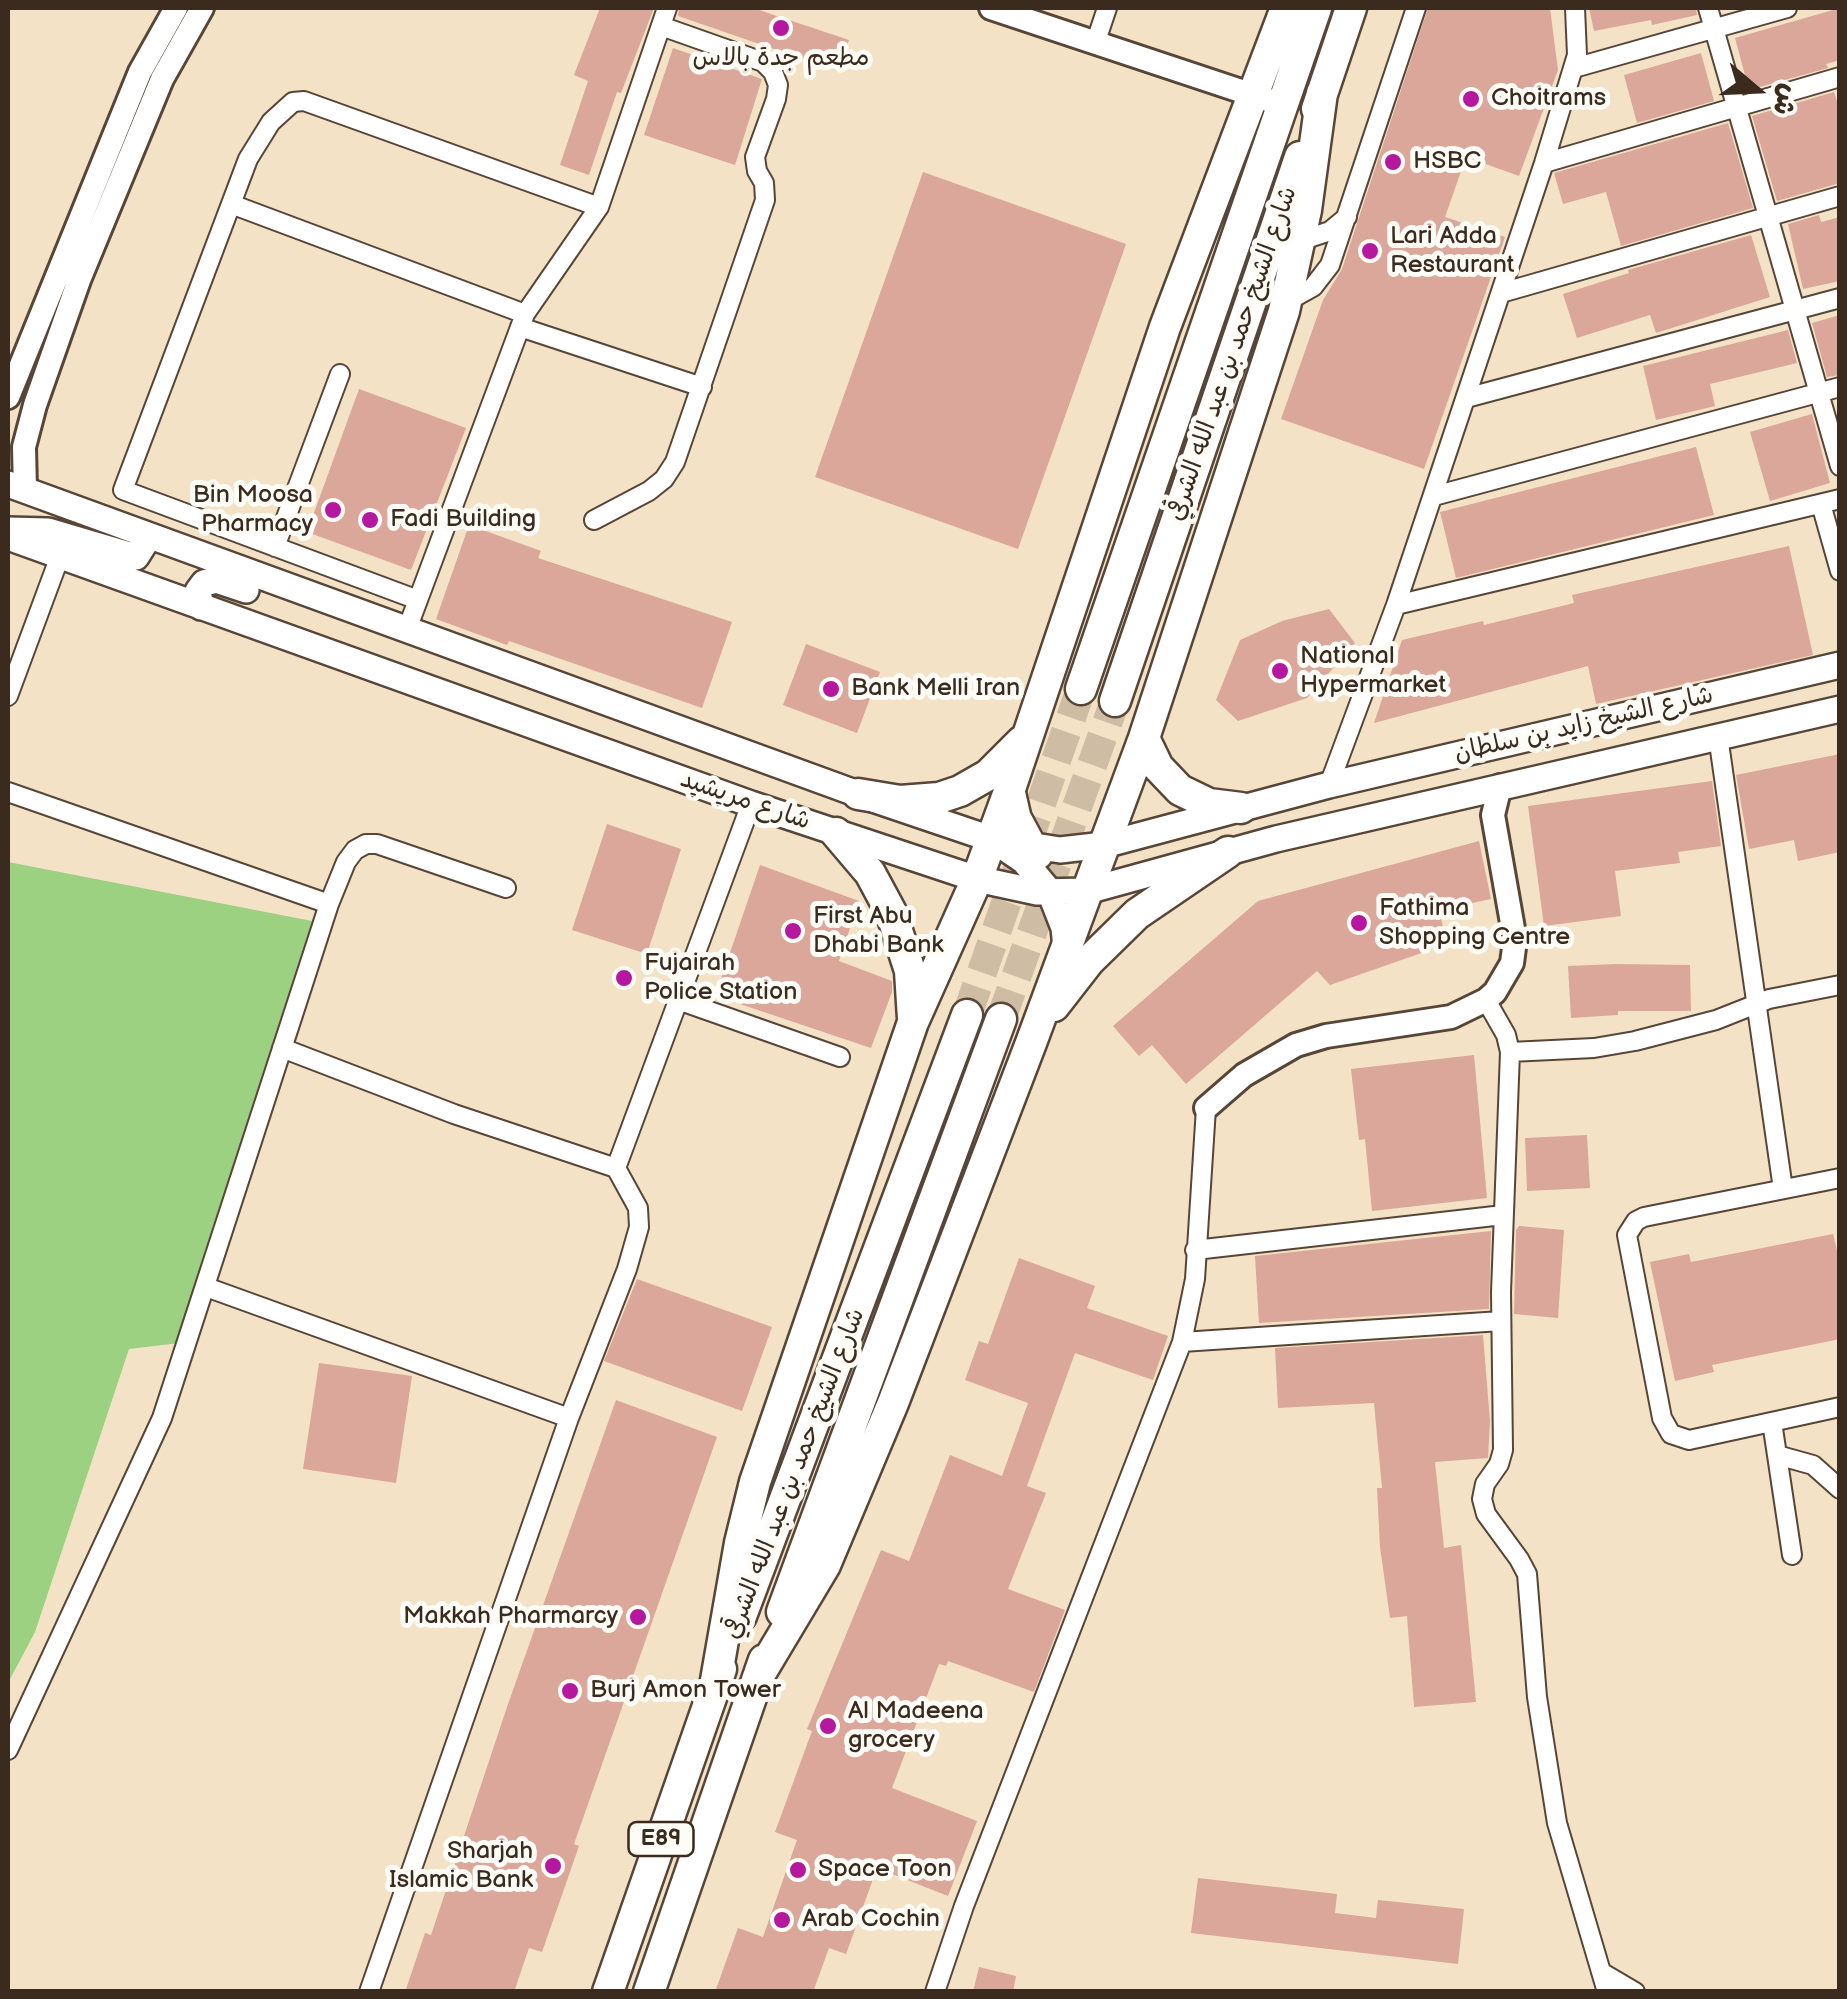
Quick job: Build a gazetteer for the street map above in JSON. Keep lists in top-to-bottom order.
{
  "streets": {
    "highway": ["شارع الشيخ حمد بن عبد الله الشرقي", "E89"],
    "main road": ["شارع الشيخ زايد بن سلطان", "شارع مريشيد"]
  },
  "crossings": [
    ["شارع الشيخ زايد بن سلطان", "شارع مريشيد"]
  ],
  "places": [
    "مطعم جدة بالاس",
    "Choitrams",
    "HSBC",
    "Lari Adda Restaurant",
    "Bin Moosa Pharmacy",
    "Fadi Building",
    "National Hypermarket",
    "Bank Melli Iran",
    "Fathima Shopping Centre",
    "First Abu Dhabi Bank",
    "Fujairah Police Station",
    "Makkah Pharmarcy",
    "Burj Amon Tower",
    "Al Madeena grocery",
    "Sharjah Islamic Bank",
    "Space Toon",
    "Arab Cochin"
  ],
  "north": "right"
}
